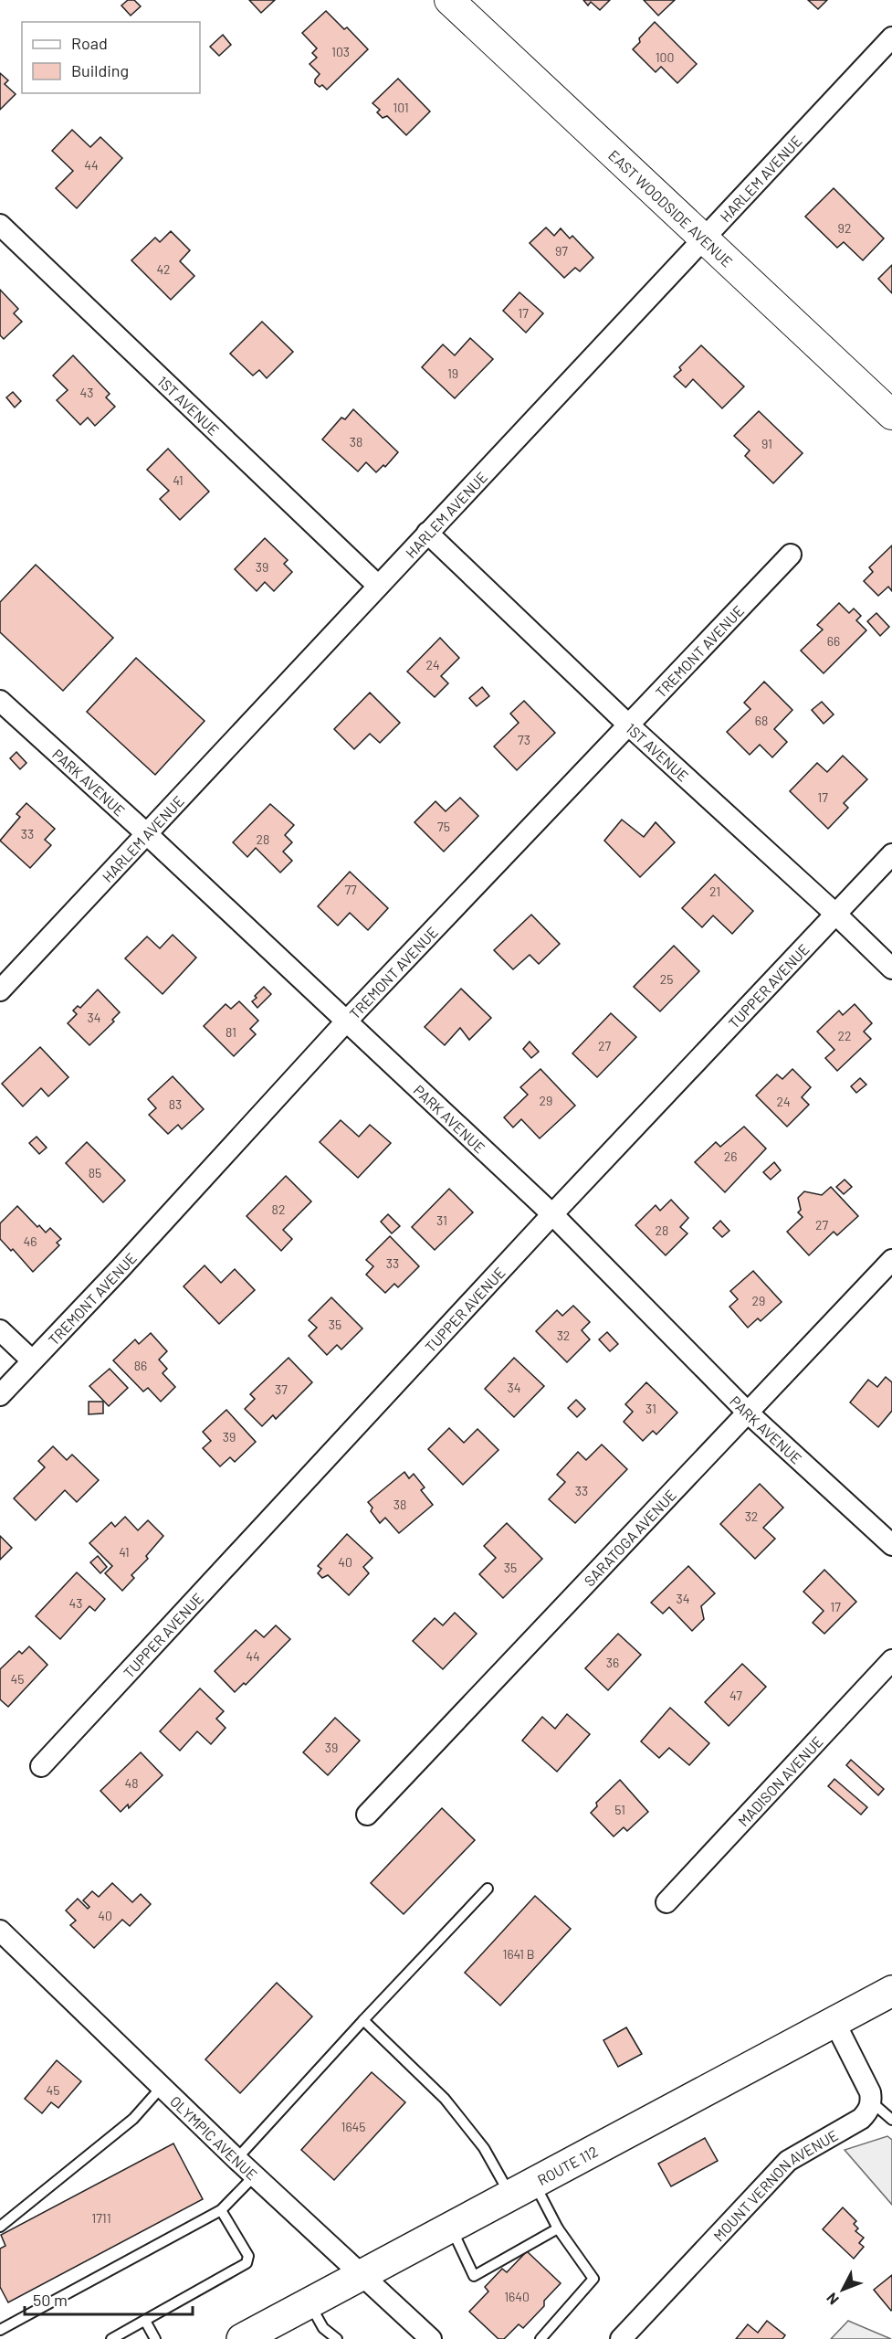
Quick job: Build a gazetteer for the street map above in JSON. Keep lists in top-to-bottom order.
{
  "streets": {
    "main road": ["EAST WOODSIDE AVENUE", "ROUTE 112"],
    "street": [
      "HARLEM AVENUE",
      "1ST AVENUE",
      "TREMONT AVENUE",
      "PARK AVENUE",
      "TUPPER AVENUE",
      "SARATOGA AVENUE",
      "MADISON AVENUE",
      "OLYMPIC AVENUE",
      "MOUNT VERNON AVENUE"
    ]
  },
  "crossings": [
    ["HARLEM AVENUE", "EAST WOODSIDE AVENUE"],
    ["HARLEM AVENUE", "1ST AVENUE"],
    ["HARLEM AVENUE", "PARK AVENUE"],
    ["1ST AVENUE", "TREMONT AVENUE"],
    ["1ST AVENUE", "TUPPER AVENUE"],
    ["TREMONT AVENUE", "PARK AVENUE"],
    ["PARK AVENUE", "TUPPER AVENUE"],
    ["PARK AVENUE", "SARATOGA AVENUE"],
    ["OLYMPIC AVENUE", "ROUTE 112"]
  ],
  "house_numbers": [
    "103",
    "100",
    "101",
    "44",
    "92",
    "97",
    "42",
    "17",
    "19",
    "43",
    "38",
    "91",
    "41",
    "39",
    "66",
    "24",
    "68",
    "73",
    "17",
    "75",
    "33",
    "28",
    "77",
    "21",
    "25",
    "34",
    "81",
    "22",
    "27",
    "29",
    "24",
    "83",
    "26",
    "85",
    "82",
    "31",
    "27",
    "28",
    "46",
    "33",
    "29",
    "35",
    "32",
    "86",
    "34",
    "37",
    "31",
    "39",
    "33",
    "38",
    "32",
    "41",
    "40",
    "35",
    "34",
    "43",
    "17",
    "44",
    "36",
    "45",
    "47",
    "39",
    "48",
    "51",
    "40",
    "1641 B",
    "45",
    "1645",
    "1711",
    "1640"
  ],
  "legend": ["Road", "Building"],
  "scale_bar": "50 m",
  "north": "bottom left"
}
